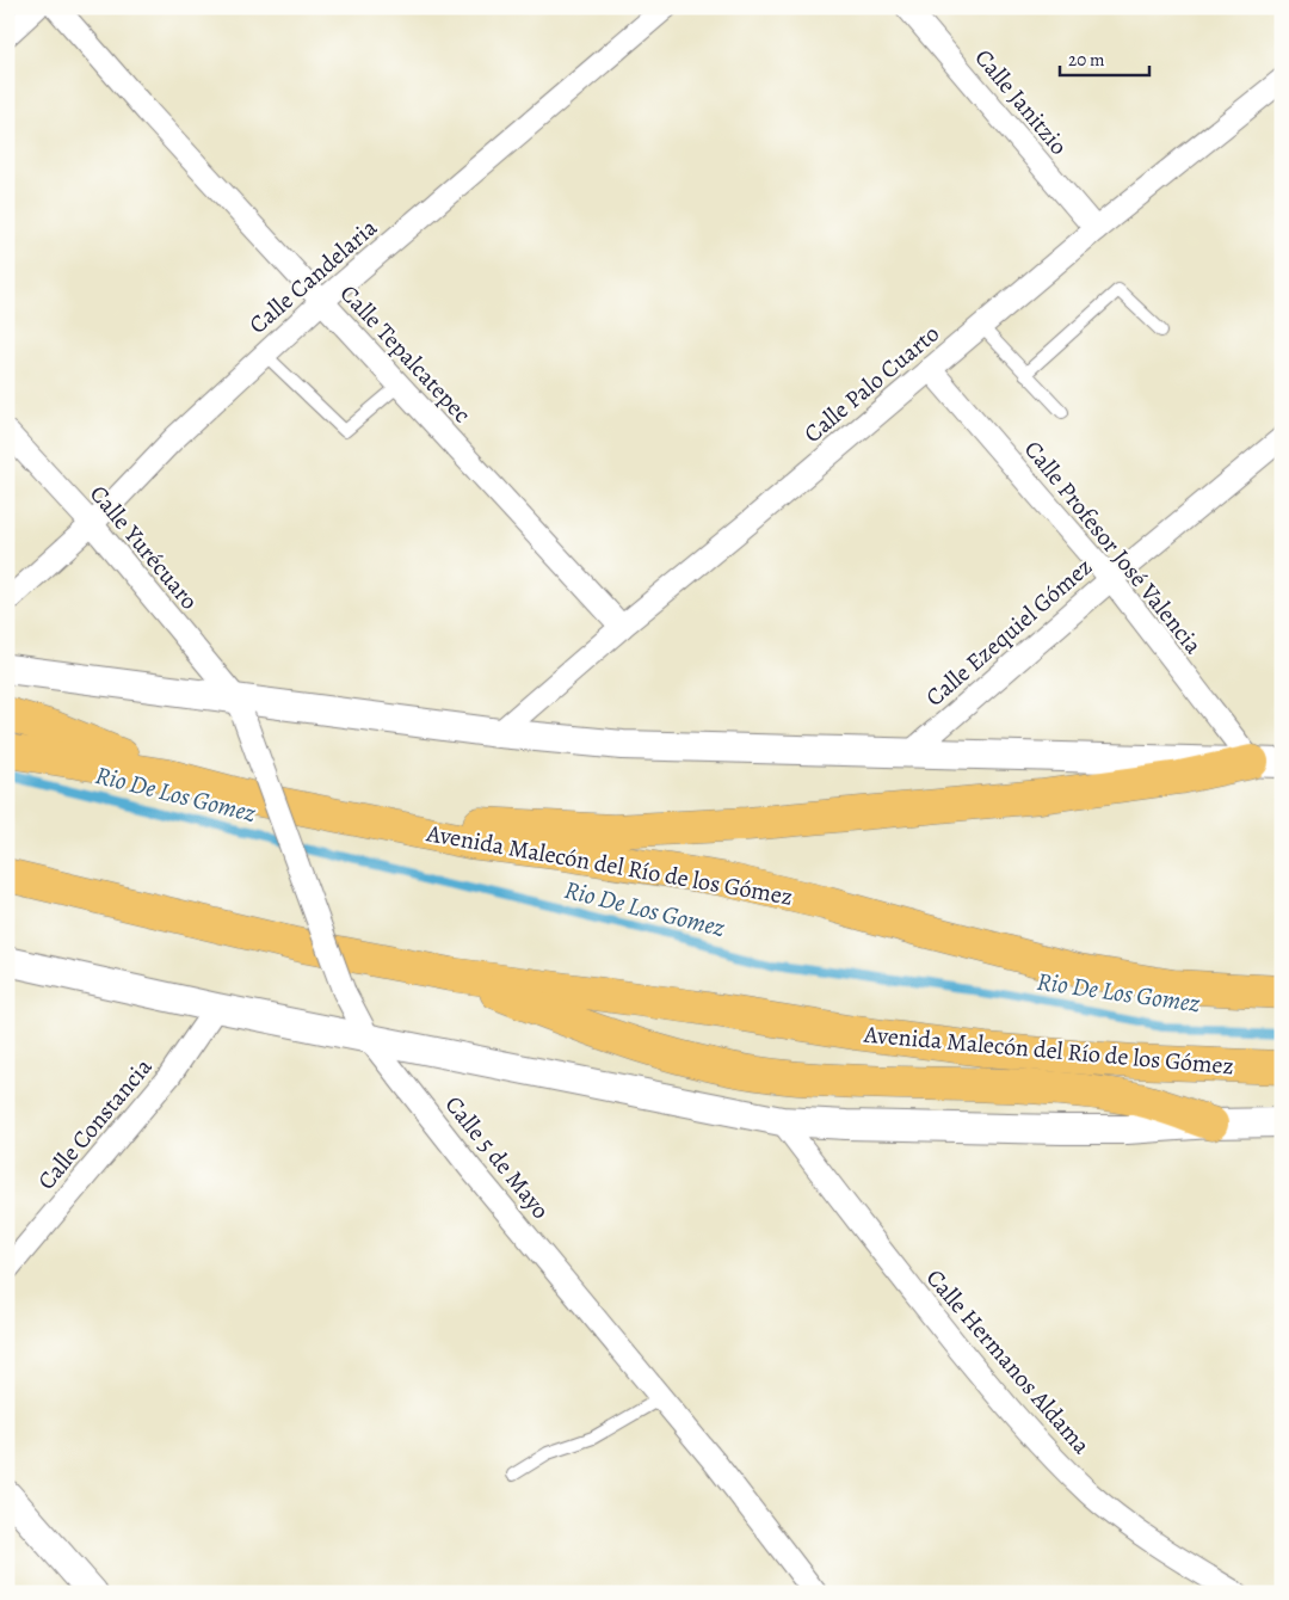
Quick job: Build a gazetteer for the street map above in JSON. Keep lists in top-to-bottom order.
{
  "streets": {
    "main road": ["Avenida Malecón del Río de los Gómez"],
    "street": [
      "Calle Janitzio",
      "Calle Candelaria",
      "Calle Tepalcatepec",
      "Calle Palo Cuarto",
      "Calle Yurécuaro",
      "Calle Profesor José Valencia",
      "Calle Ezequiel Gómez",
      "Calle Constancia",
      "Calle 5 de Mayo",
      "Calle Hermanos Aldama"
    ]
  },
  "crossings": [
    ["Calle Janitzio", "Calle Palo Cuarto"],
    ["Calle Candelaria", "Calle Tepalcatepec"],
    ["Calle Candelaria", "Calle Yurécuaro"],
    ["Calle Tepalcatepec", "Calle Palo Cuarto"],
    ["Calle Palo Cuarto", "Calle Profesor José Valencia"],
    ["Calle Yurécuaro", "Calle 5 de Mayo"],
    ["Calle Profesor José Valencia", "Calle Ezequiel Gómez"]
  ],
  "water": ["Rio De Los Gomez"],
  "scale_bar": "20 m"
}
